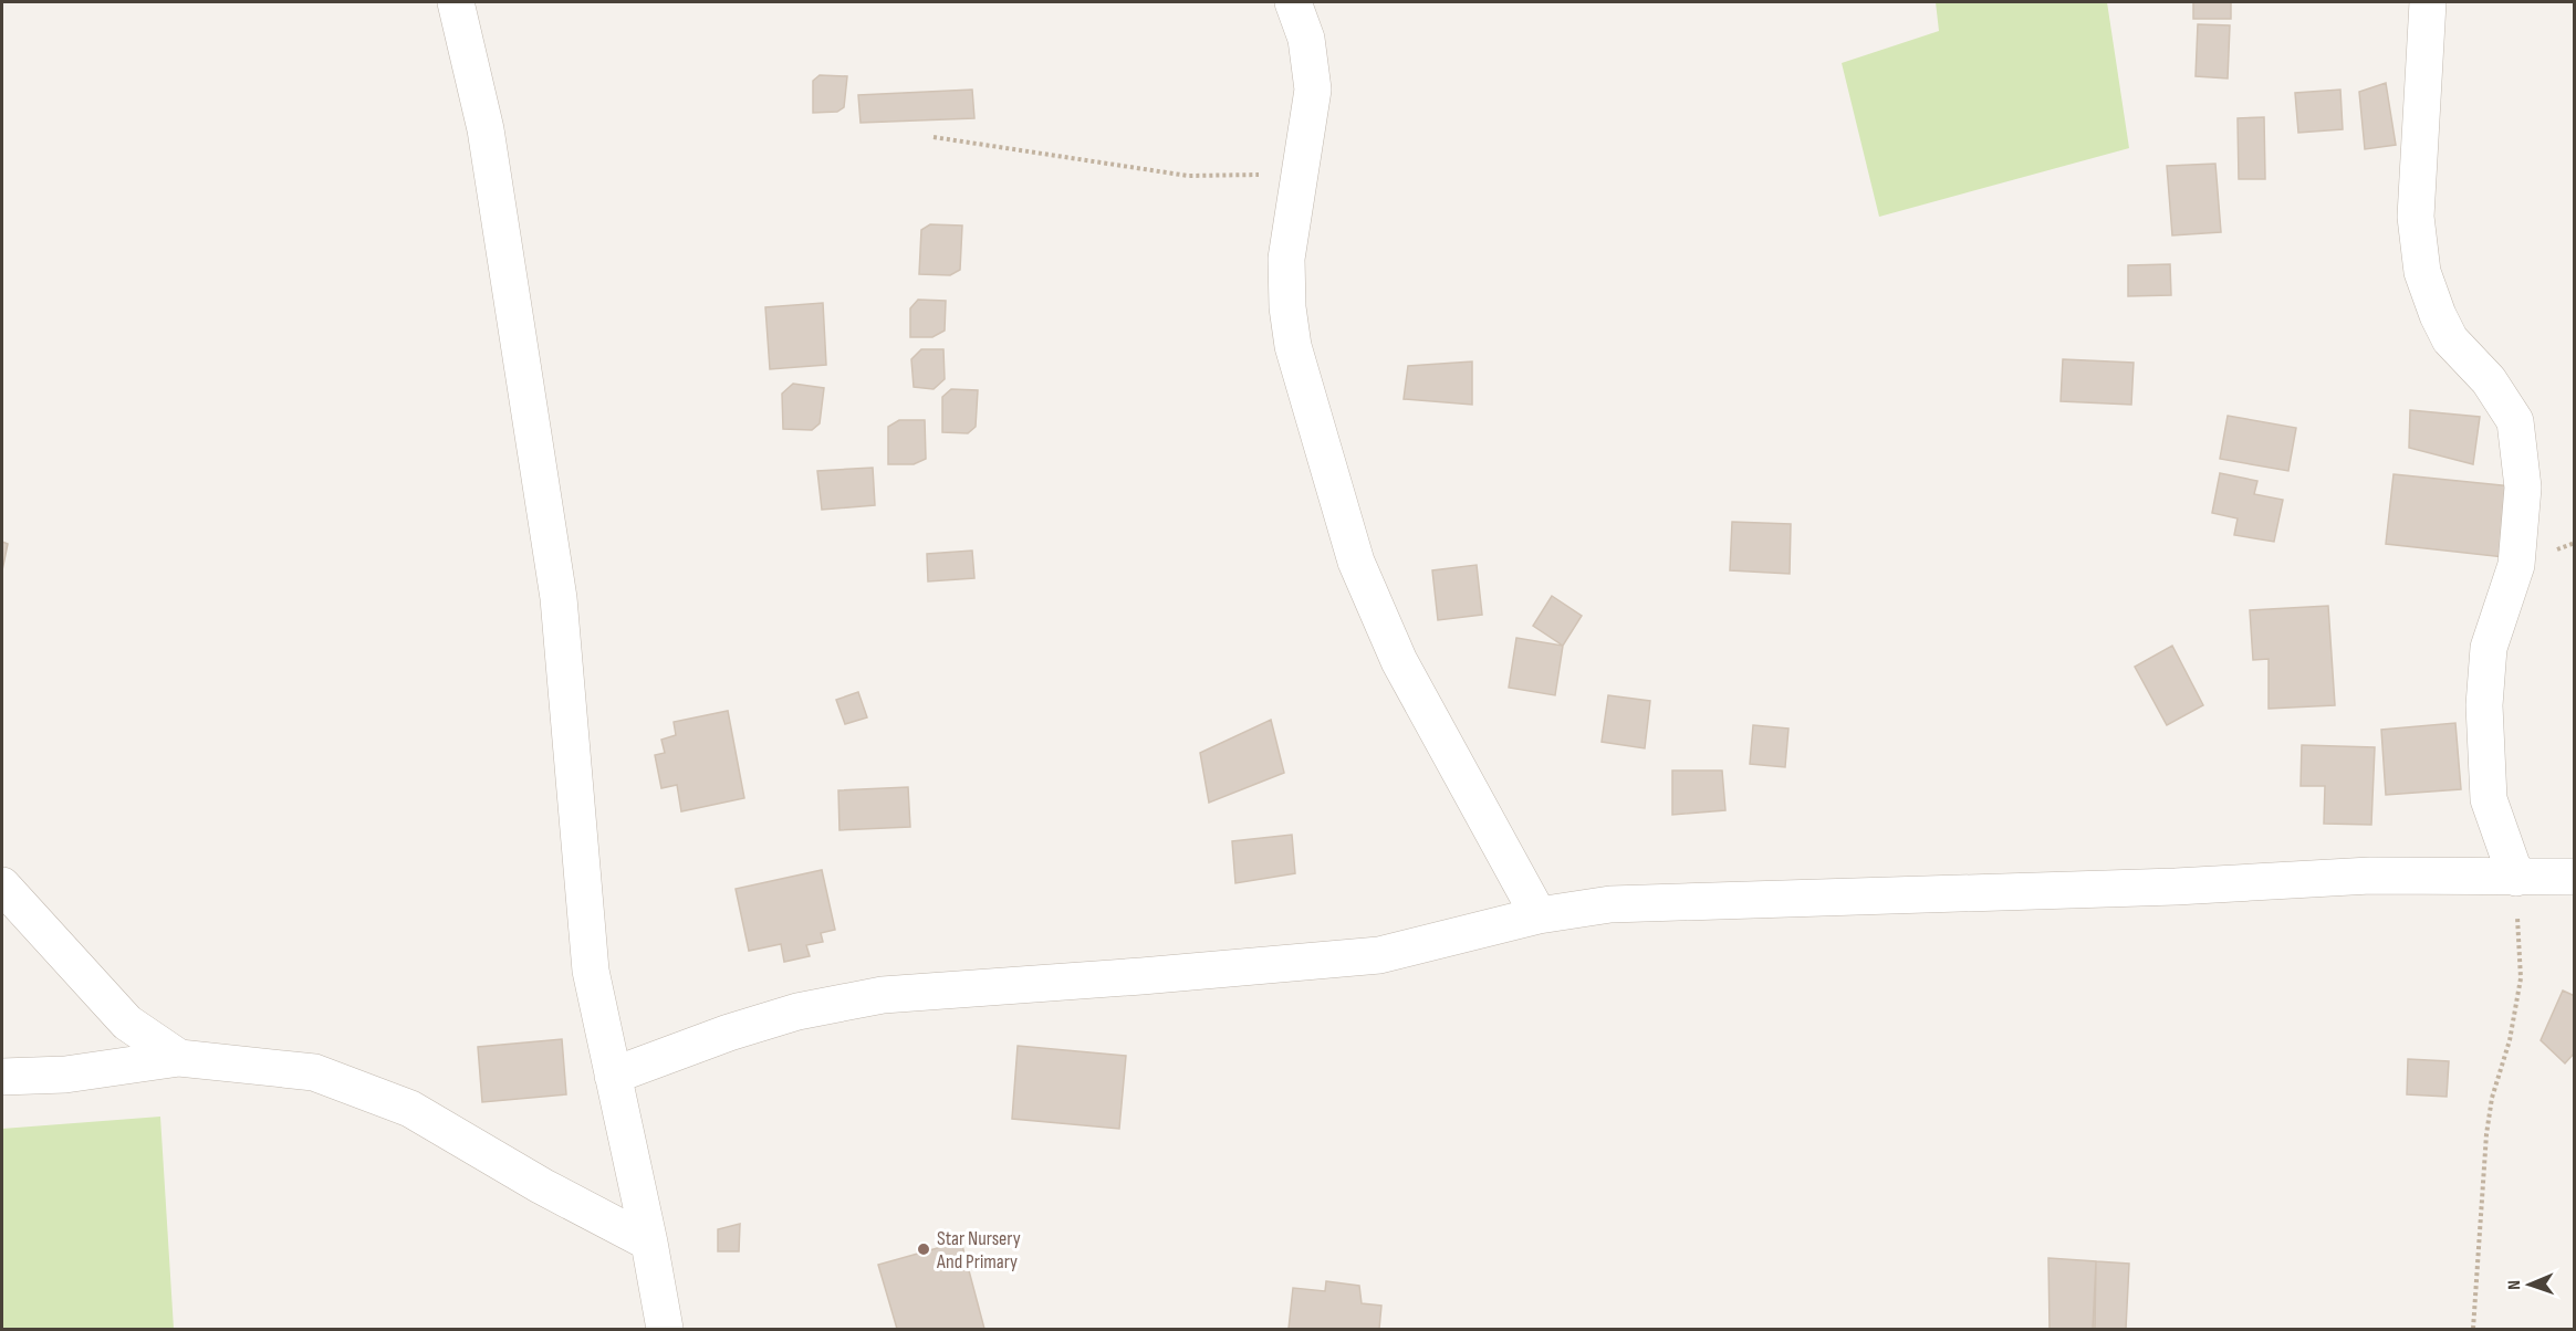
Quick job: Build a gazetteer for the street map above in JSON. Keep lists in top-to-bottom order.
{
  "places": ["Star Nursery And Primary"],
  "north": "left"
}
